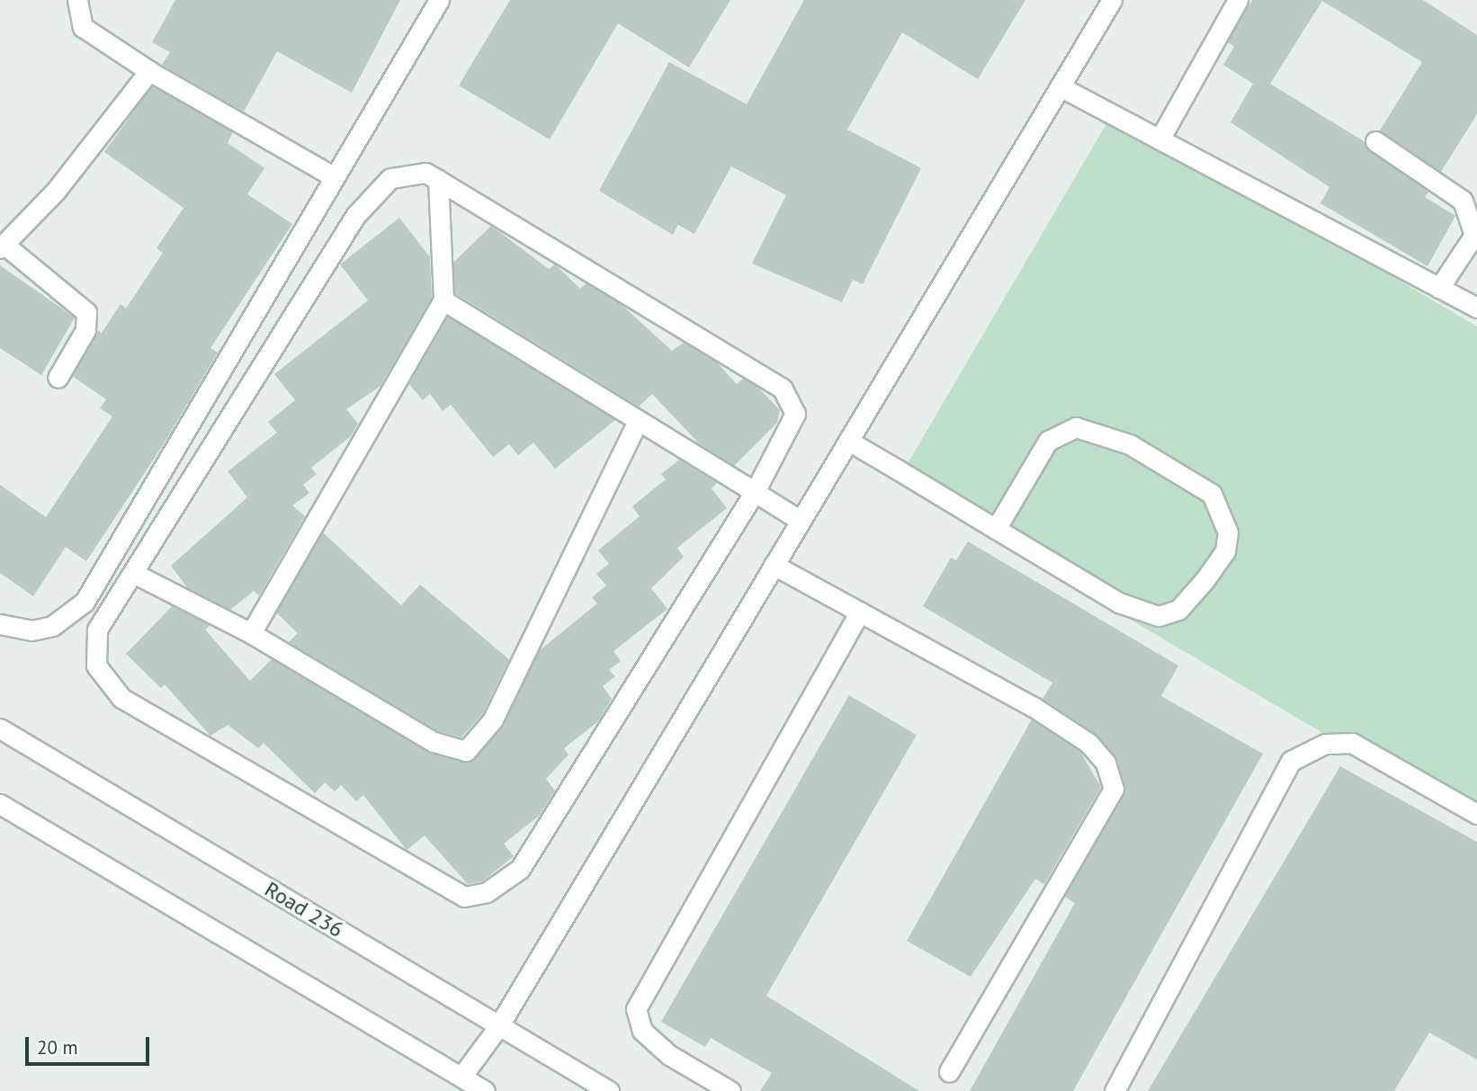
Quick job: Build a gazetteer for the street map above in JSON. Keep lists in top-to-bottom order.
{
  "streets": {
    "street": ["Road 236"]
  },
  "scale_bar": "20 m"
}
